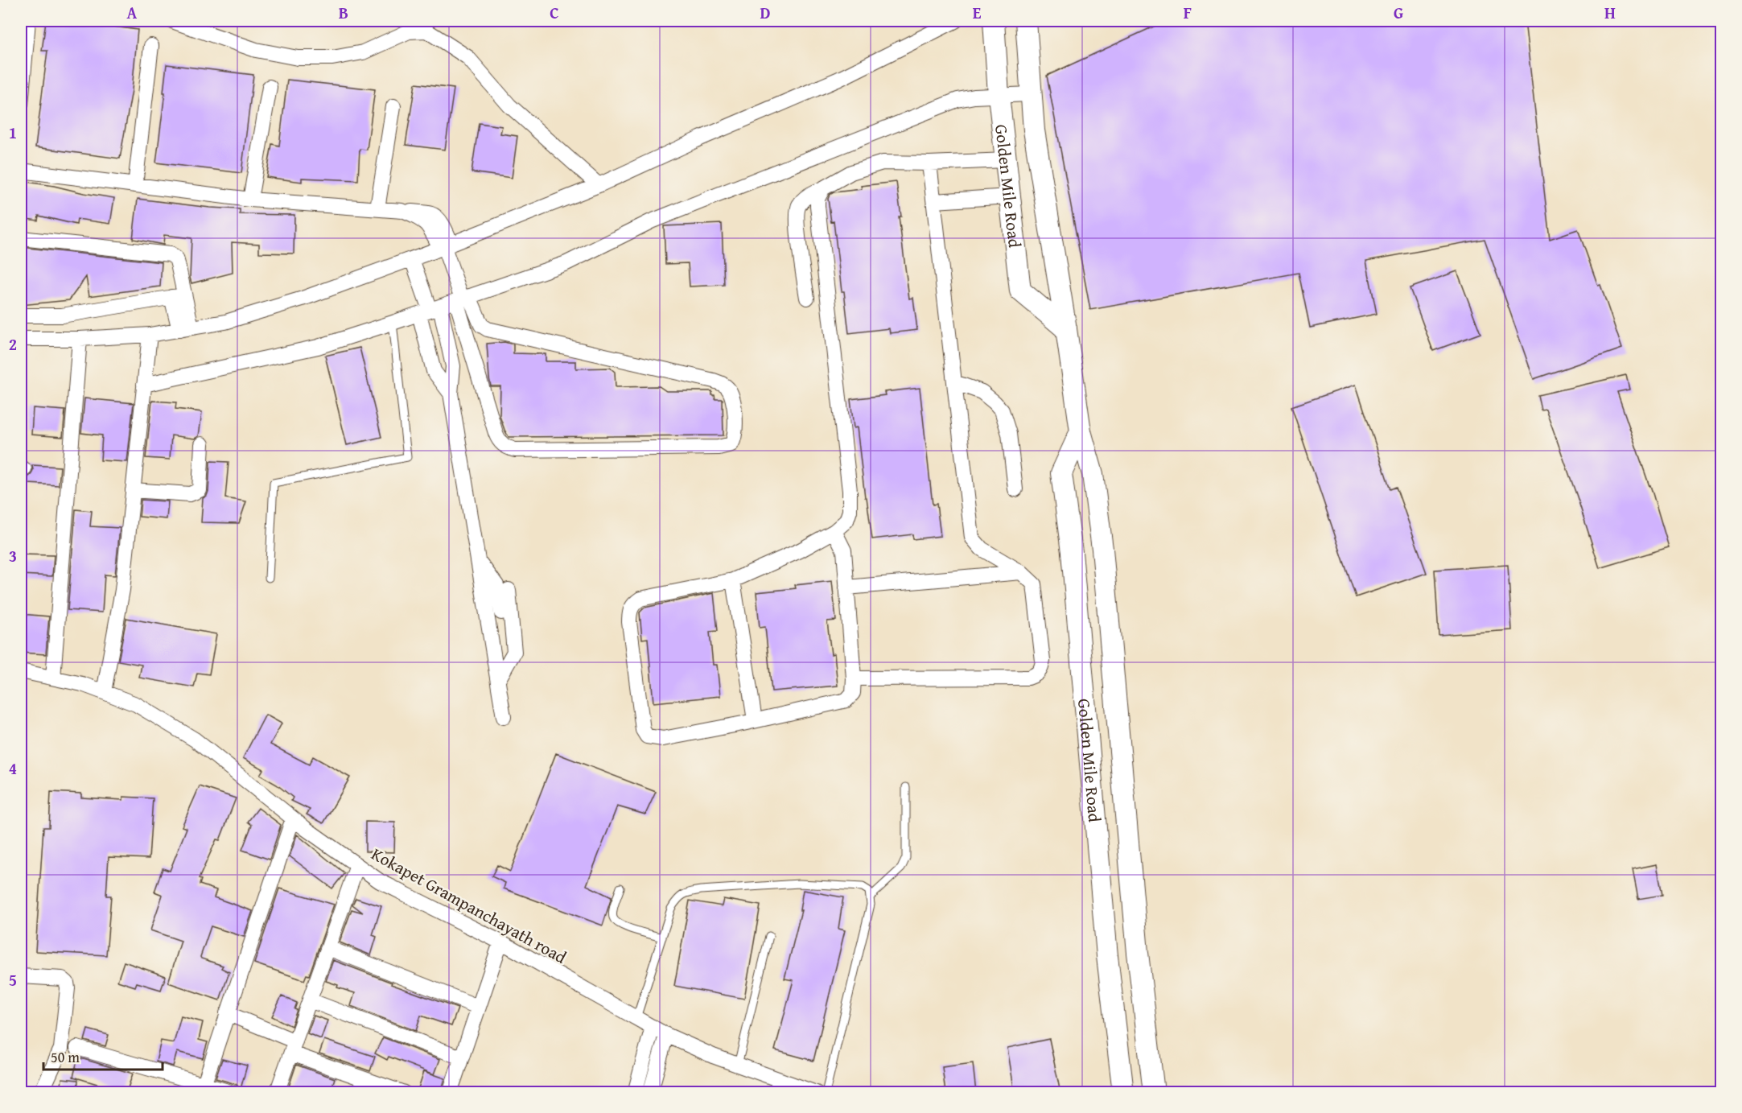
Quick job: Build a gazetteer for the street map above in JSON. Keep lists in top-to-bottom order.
{
  "streets": {
    "street": ["Golden Mile Road", "Kokapet Grampanchayath road"]
  },
  "scale_bar": "50 m",
  "grid": {
    "columns": [
      "A",
      "B",
      "C",
      "D",
      "E",
      "F",
      "G",
      "H"
    ],
    "rows": [
      "1",
      "2",
      "3",
      "4",
      "5"
    ]
  }
}
